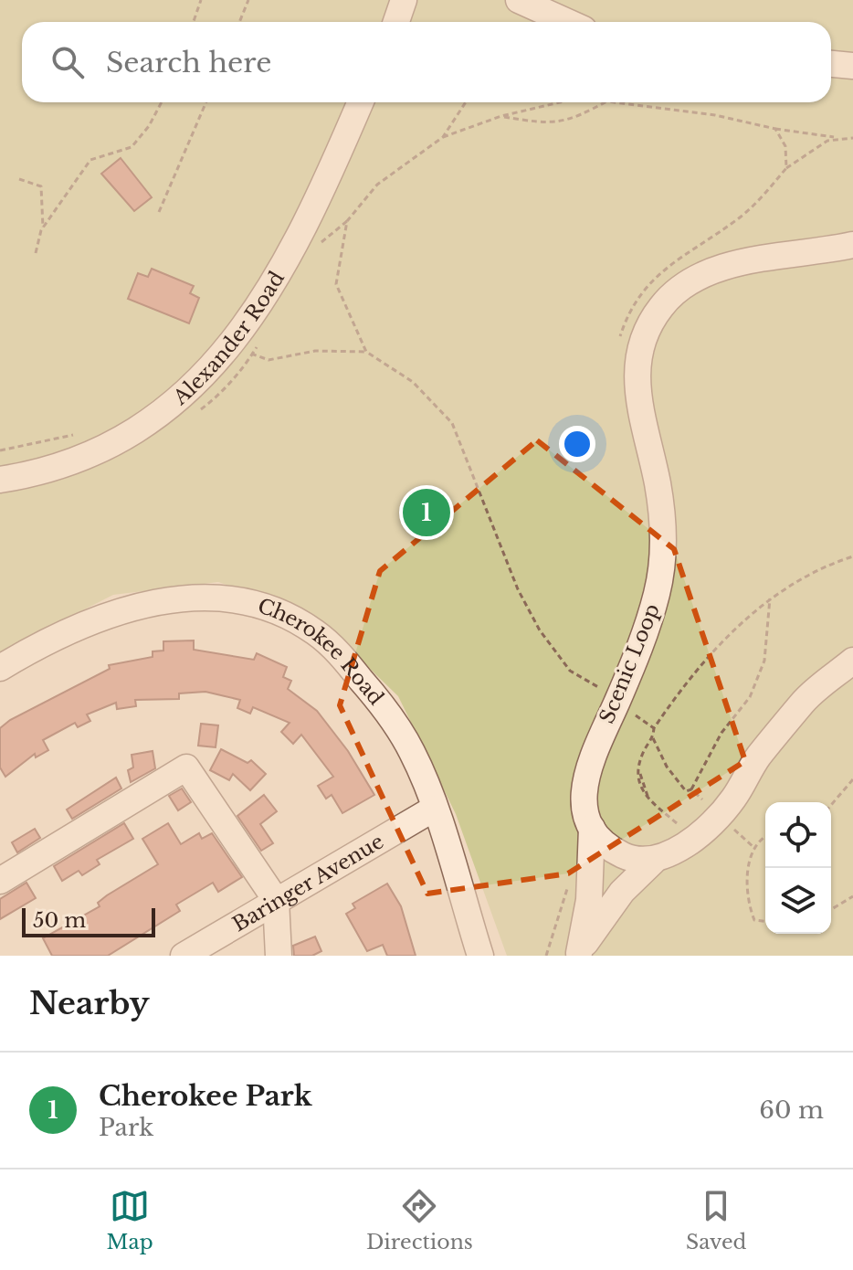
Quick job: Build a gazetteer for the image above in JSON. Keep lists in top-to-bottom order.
{
  "streets": {
    "street": [
      "Alexander Road",
      "Cherokee Road",
      "Scenic Loop",
      "Baringer Avenue"
    ]
  },
  "crossings": [
    ["Cherokee Road", "Baringer Avenue"]
  ],
  "scale_bar": "50 m",
  "page": {
    "search": "Search here",
    "pins": "1",
    "scale": "50 m",
    "heading": "Nearby",
    "list": [
      {
        "mark": "1",
        "name": "Cherokee Park",
        "note": "Park",
        "value": "60 m"
      }
    ],
    "nav": ["Map", "Directions", "Saved"]
  }
}
